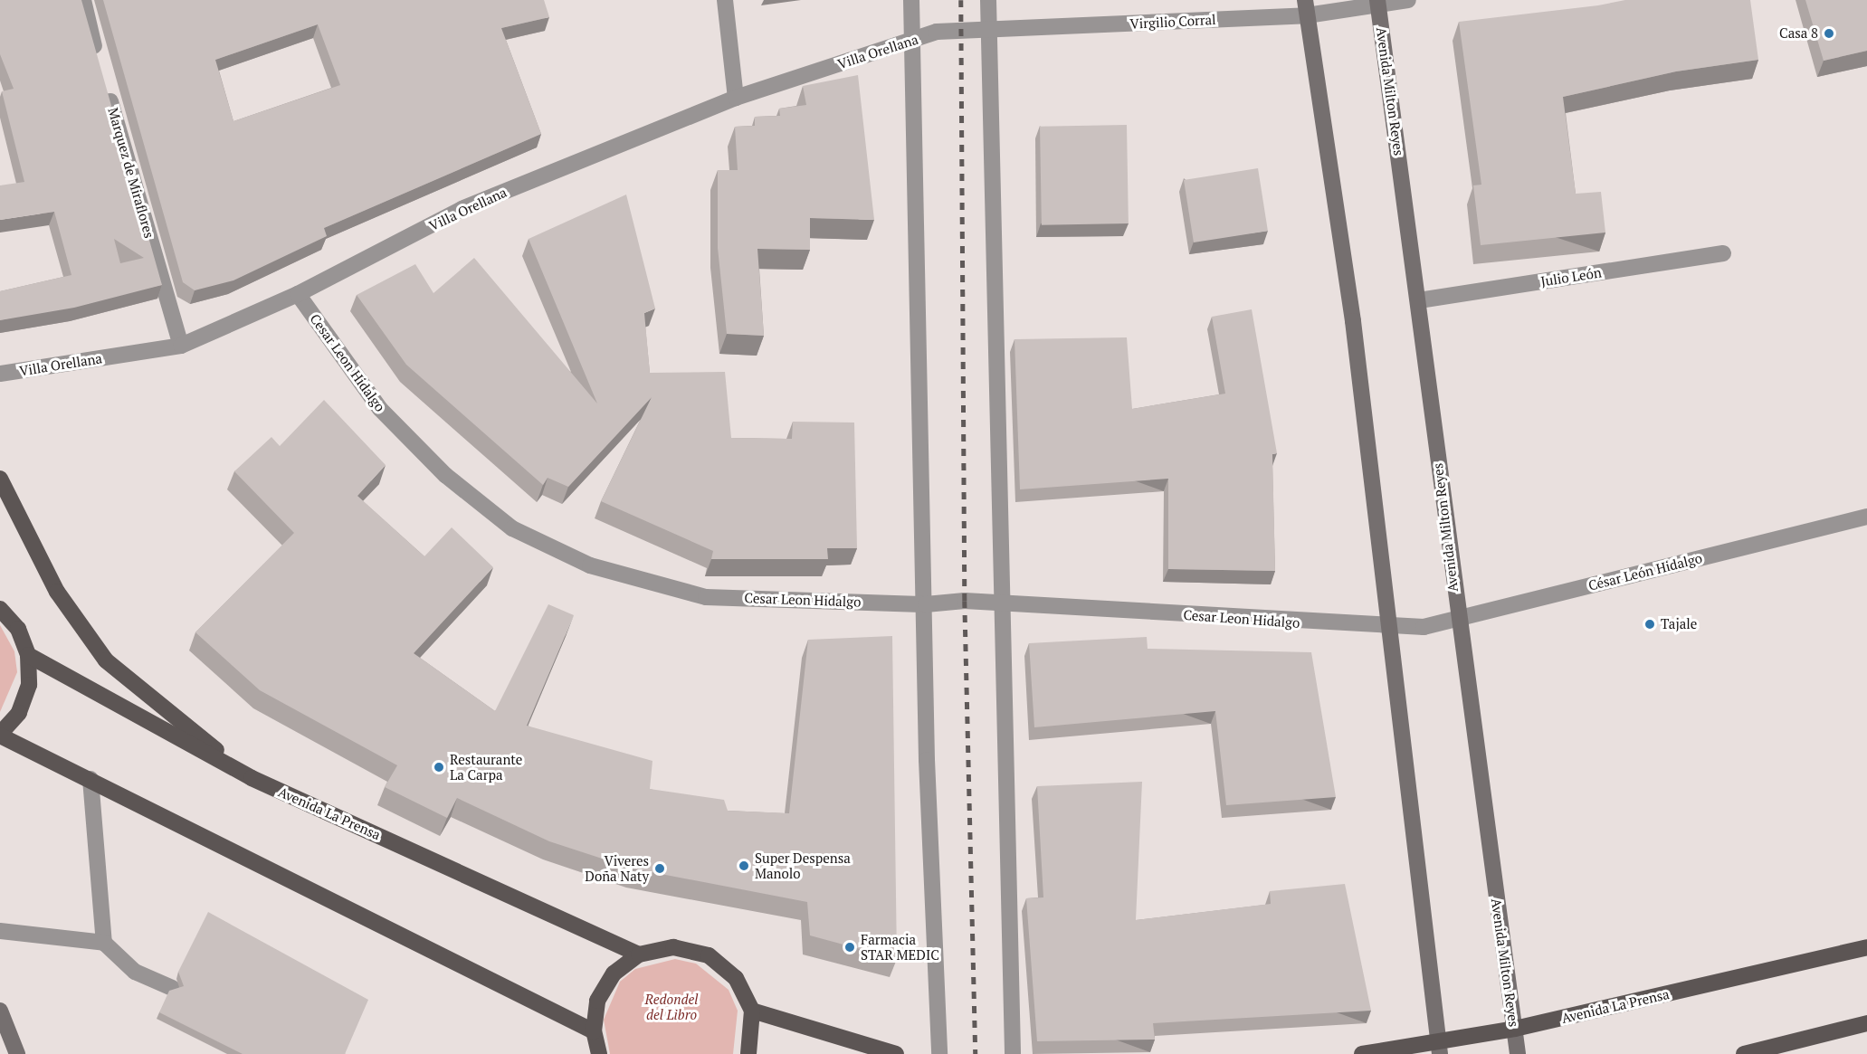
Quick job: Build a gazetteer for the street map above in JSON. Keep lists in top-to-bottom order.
{
  "streets": {
    "main road": ["Avenida La Prensa"],
    "street": [
      "Virgilio Corral",
      "Villa Orellana",
      "Avenida Milton Reyes",
      "Marquez de Miraflores",
      "Julio León",
      "Cesar Leon Hidalgo",
      "César León Hidalgo"
    ]
  },
  "crossings": [
    ["Virgilio Corral", "Villa Orellana"],
    ["Virgilio Corral", "Avenida Milton Reyes"],
    ["Villa Orellana", "Marquez de Miraflores"],
    ["Villa Orellana", "Cesar Leon Hidalgo"],
    ["Avenida Milton Reyes", "Julio León"],
    ["Avenida Milton Reyes", "César León Hidalgo"],
    ["Avenida Milton Reyes", "Avenida La Prensa"],
    ["Cesar Leon Hidalgo", "César León Hidalgo"]
  ],
  "parks": ["Redondel del Libro"],
  "places": [
    "Casa 8",
    "Tajale",
    "Restaurante La Carpa",
    "Super Despensa Manolo",
    "Viveres Doña Naty",
    "Farmacia STAR MEDIC"
  ]
}
